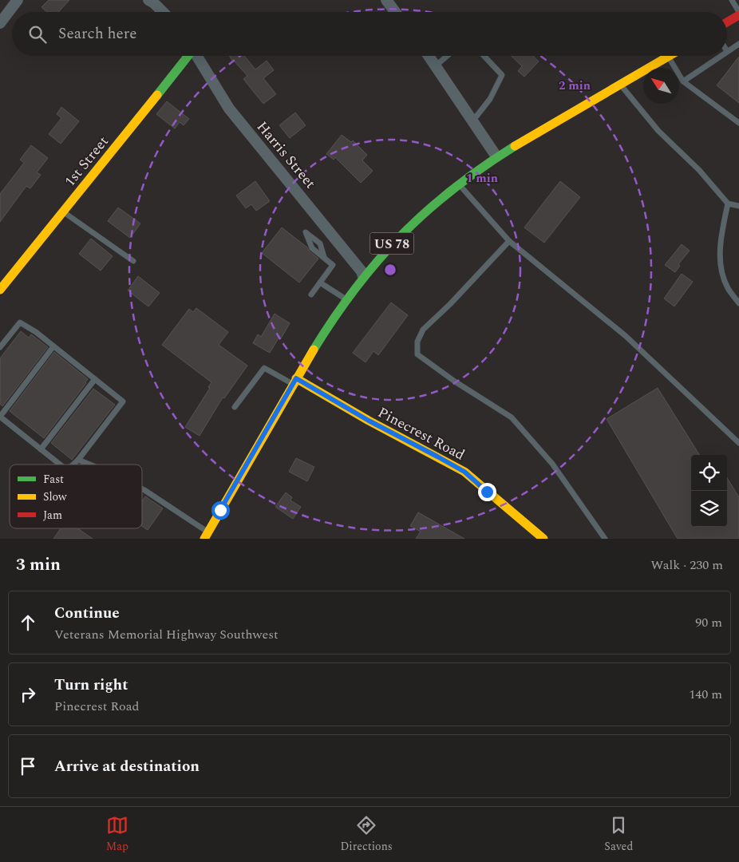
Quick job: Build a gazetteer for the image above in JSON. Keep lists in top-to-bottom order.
{
  "streets": {
    "main road": ["1st Street", "US 78", "Pinecrest Road"],
    "street": ["Harris Street"]
  },
  "crossings": [
    ["Harris Street", "US 78"],
    ["US 78", "Pinecrest Road"]
  ],
  "legend": ["Fast", "Slow", "Jam"],
  "north": "top left",
  "page": {
    "search": "Search here",
    "heading": ["3 min", "Walk · 230 m"],
    "list": [
      ["Continue", "Veterans Memorial Highway Southwest", "90 m"],
      ["Turn right", "Pinecrest Road", "140 m"],
      "Arrive at destination"
    ],
    "nav": ["Map", "Directions", "Saved"]
  },
  "rings": ["2 min", "1 min"]
}
